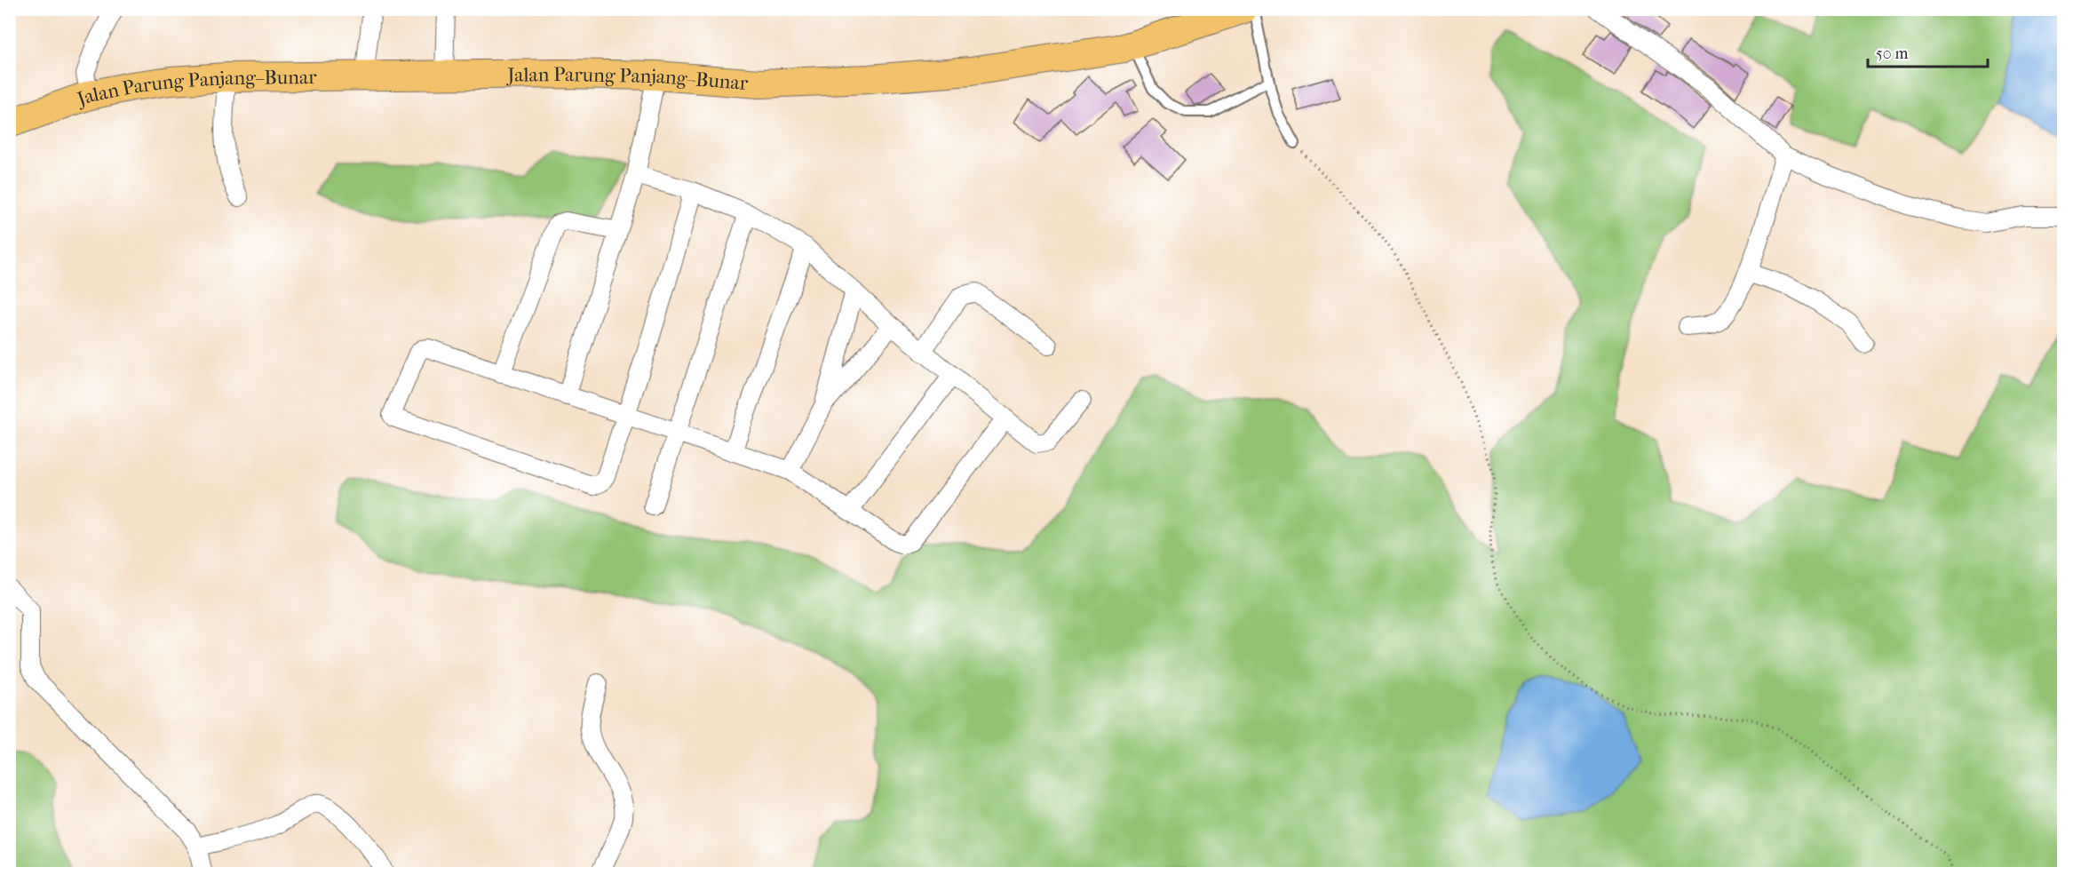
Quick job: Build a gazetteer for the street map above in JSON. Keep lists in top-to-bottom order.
{
  "streets": {
    "main road": ["Jalan Parung Panjang–Bunar"]
  },
  "scale_bar": "50 m"
}
